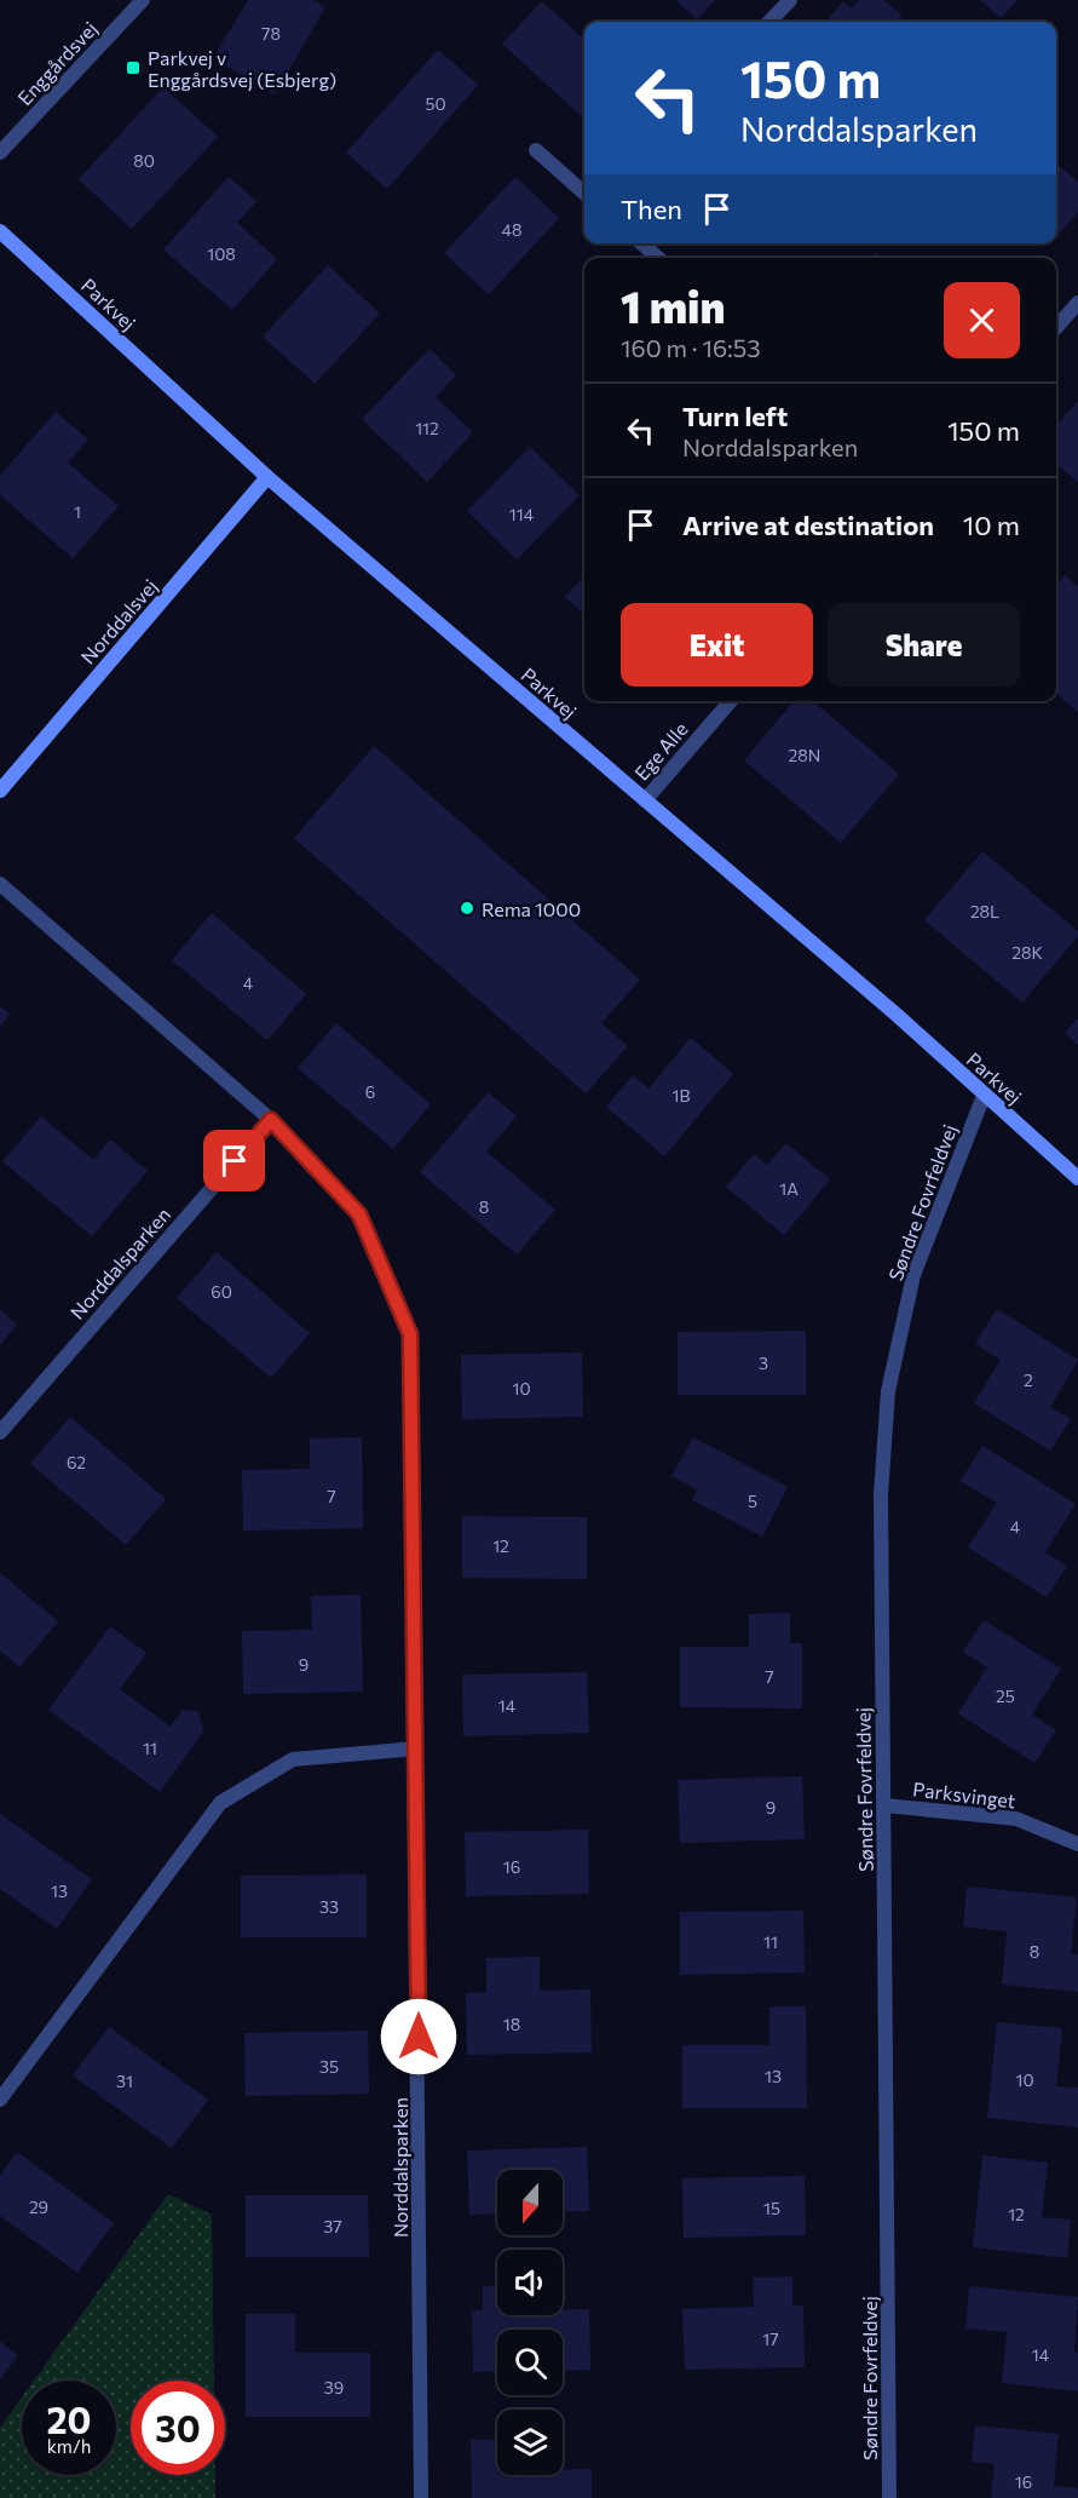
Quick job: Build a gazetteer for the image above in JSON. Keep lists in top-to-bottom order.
{
  "streets": {
    "street": [
      "Enggårdsvej",
      "Parkvej",
      "Norddalsvej",
      "Ege Alle",
      "Søndre Fovrfeldvej",
      "Norddalsparken",
      "Parksvinget"
    ]
  },
  "crossings": [
    ["Parkvej", "Norddalsvej"],
    ["Parkvej", "Ege Alle"],
    ["Parkvej", "Søndre Fovrfeldvej"],
    ["Søndre Fovrfeldvej", "Parksvinget"]
  ],
  "places": {
    "transit": ["Parkvej v Enggårdsvej (Esbjerg)"],
    "other": ["Rema 1000"]
  },
  "house_numbers": [
    "78",
    "50",
    "80",
    "48",
    "108",
    "112",
    "1",
    "114",
    "28N",
    "28L",
    "28K",
    "4",
    "6",
    "1B",
    "1A",
    "8",
    "60",
    "3",
    "2",
    "10",
    "62",
    "7",
    "5",
    "4",
    "12",
    "9",
    "7",
    "25",
    "14",
    "11",
    "9",
    "16",
    "13",
    "33",
    "11",
    "8",
    "18",
    "35",
    "13",
    "10",
    "31",
    "29",
    "15",
    "12",
    "37",
    "17",
    "14",
    "39",
    "16"
  ],
  "north": "bottom",
  "page": {
    "turn": ["150 m", "Norddalsparken"],
    "then": "Then",
    "heading": ["1 min", "160 m · 16:53"],
    "list": [
      {
        "name": "Turn left",
        "note": "Norddalsparken",
        "value": "150 m"
      },
      {
        "name": "Arrive at destination",
        "value": "10 m"
      }
    ],
    "buttons": ["Exit", "Share"],
    "speed": "20 km/h",
    "limit": "30"
  }
}
